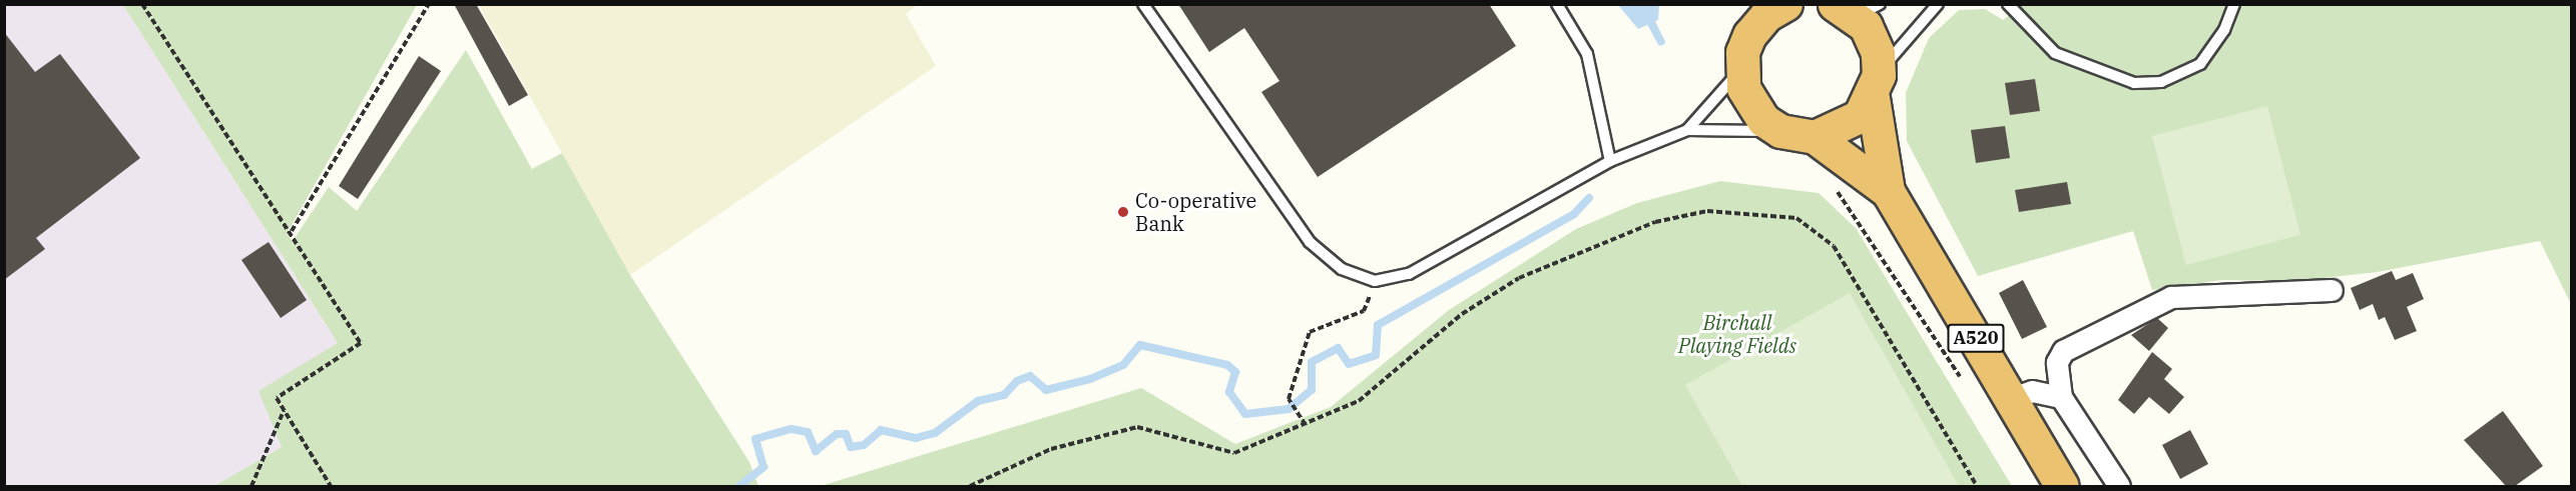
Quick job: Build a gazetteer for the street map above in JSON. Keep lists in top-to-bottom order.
{
  "streets": {
    "highway": ["A520"]
  },
  "parks": ["Birchall Playing Fields"],
  "places": ["Co-operative Bank"]
}
